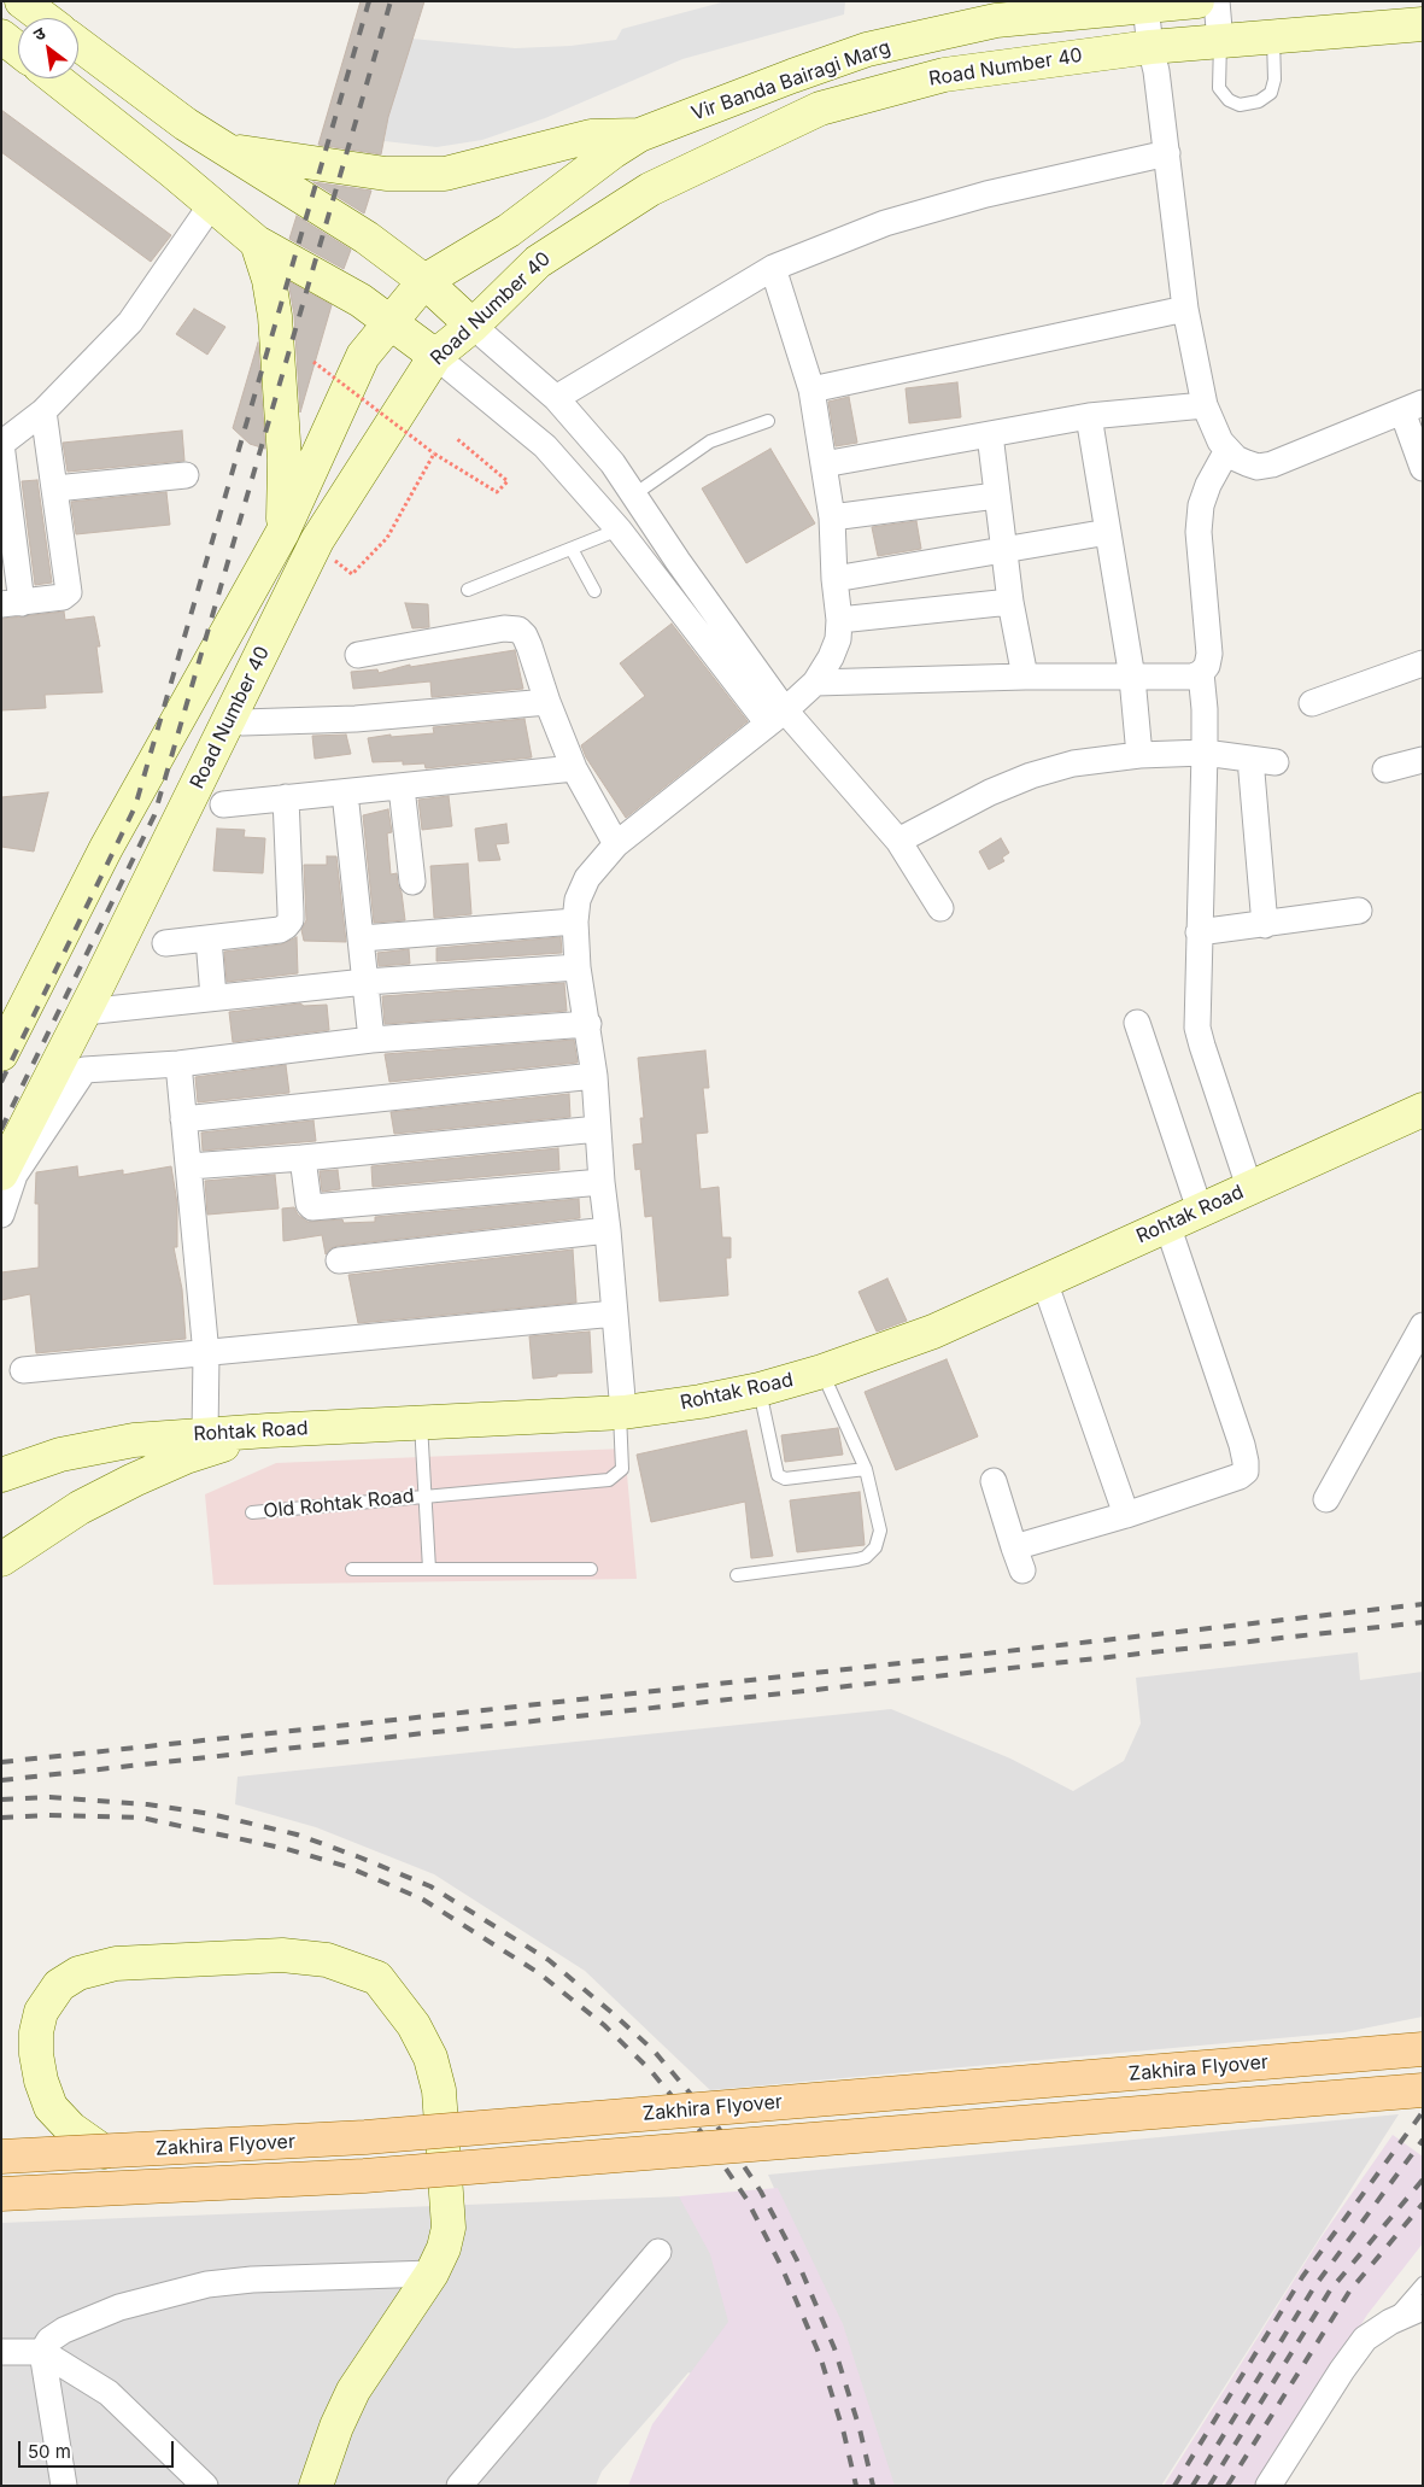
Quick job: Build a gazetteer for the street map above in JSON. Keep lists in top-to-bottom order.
{
  "streets": {
    "main road": [
      "Road Number 40",
      "Vir Banda Bairagi Marg",
      "Rohtak Road",
      "Zakhira Flyover"
    ],
    "lane": ["Old Rohtak Road"]
  },
  "crossings": [
    ["Road Number 40", "Vir Banda Bairagi Marg"],
    ["Rohtak Road", "Old Rohtak Road"]
  ],
  "scale_bar": "50 m",
  "north": "top left"
}
